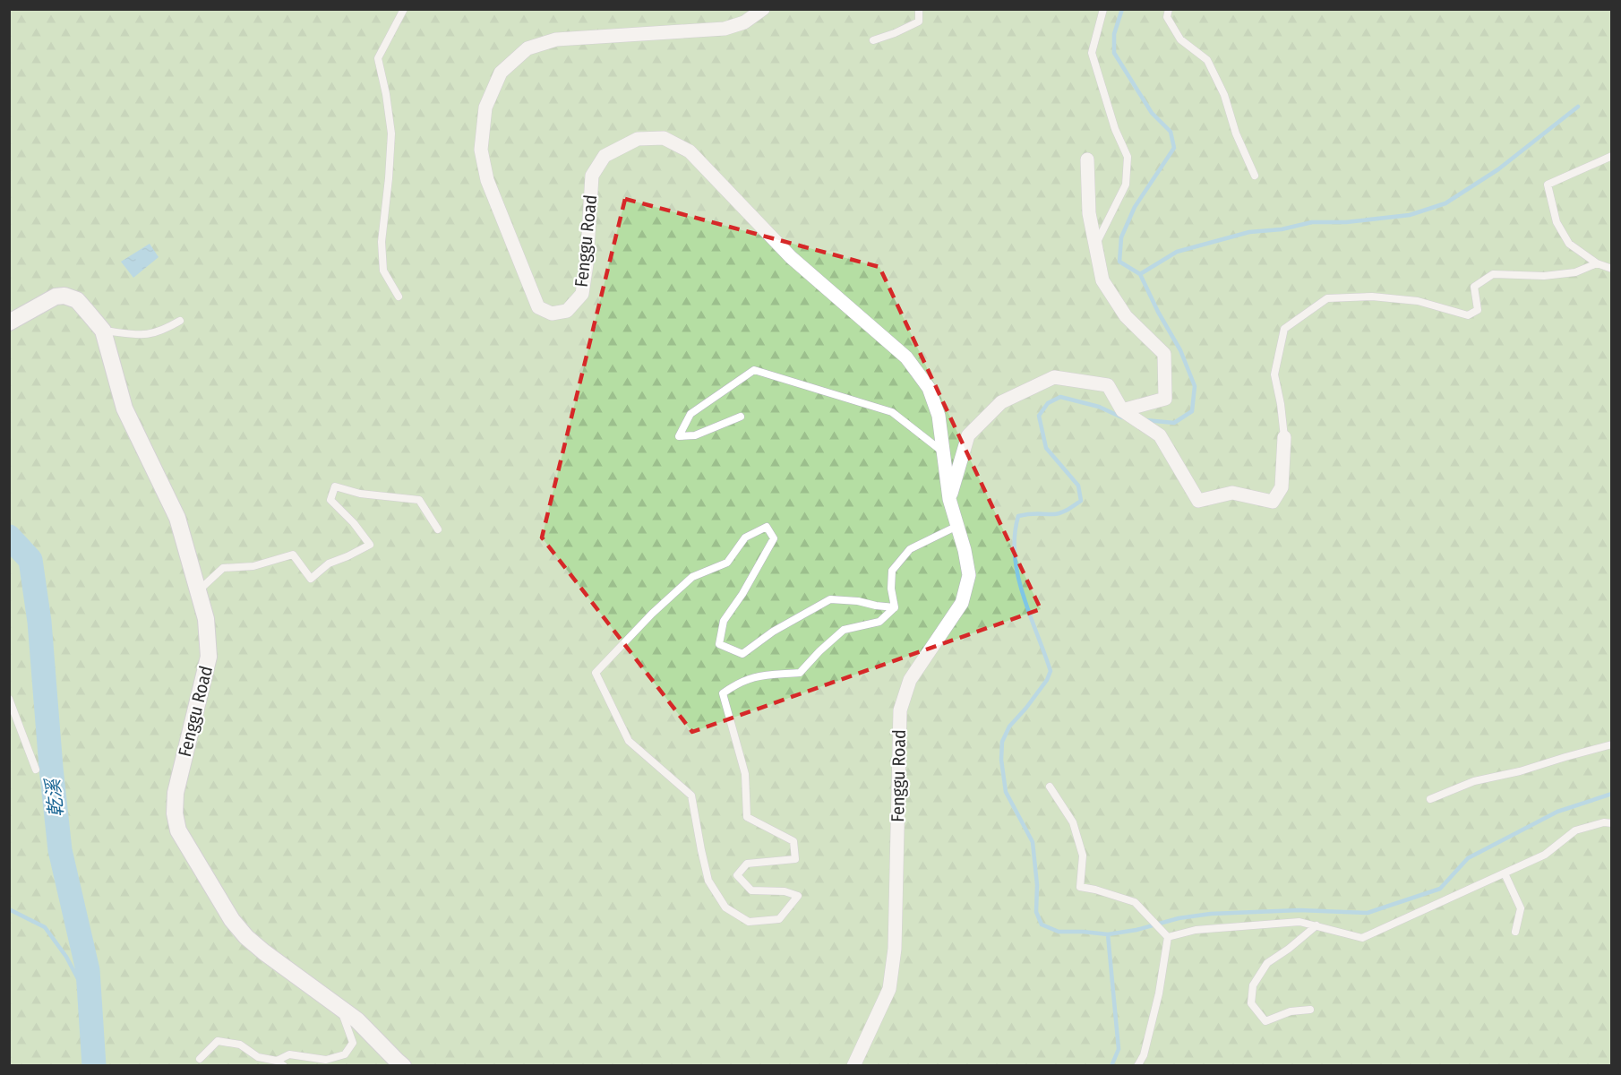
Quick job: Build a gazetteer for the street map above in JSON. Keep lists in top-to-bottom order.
{
  "streets": {
    "street": ["Fenggu Road"]
  },
  "water": ["乾溪"]
}
